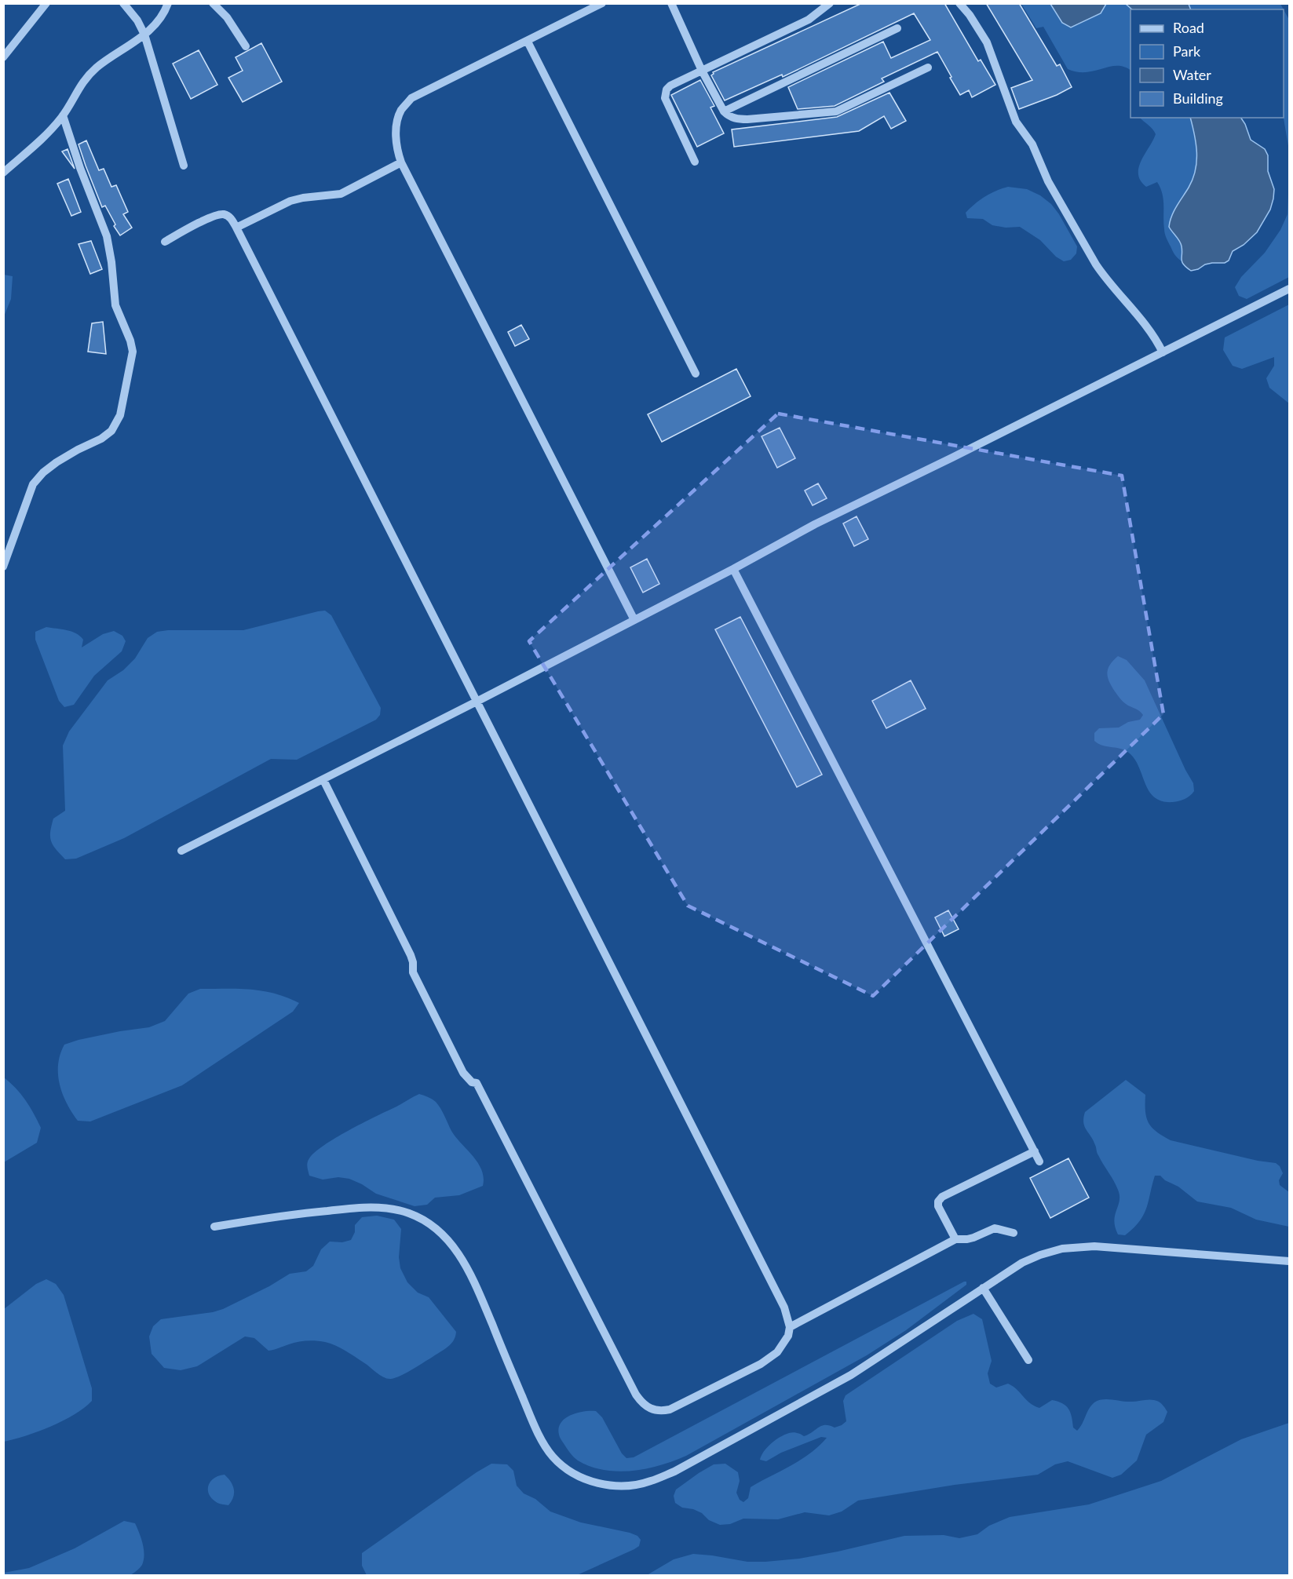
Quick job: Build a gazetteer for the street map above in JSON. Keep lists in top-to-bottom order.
{
  "legend": [
    "Road",
    "Park",
    "Water",
    "Building"
  ]
}
